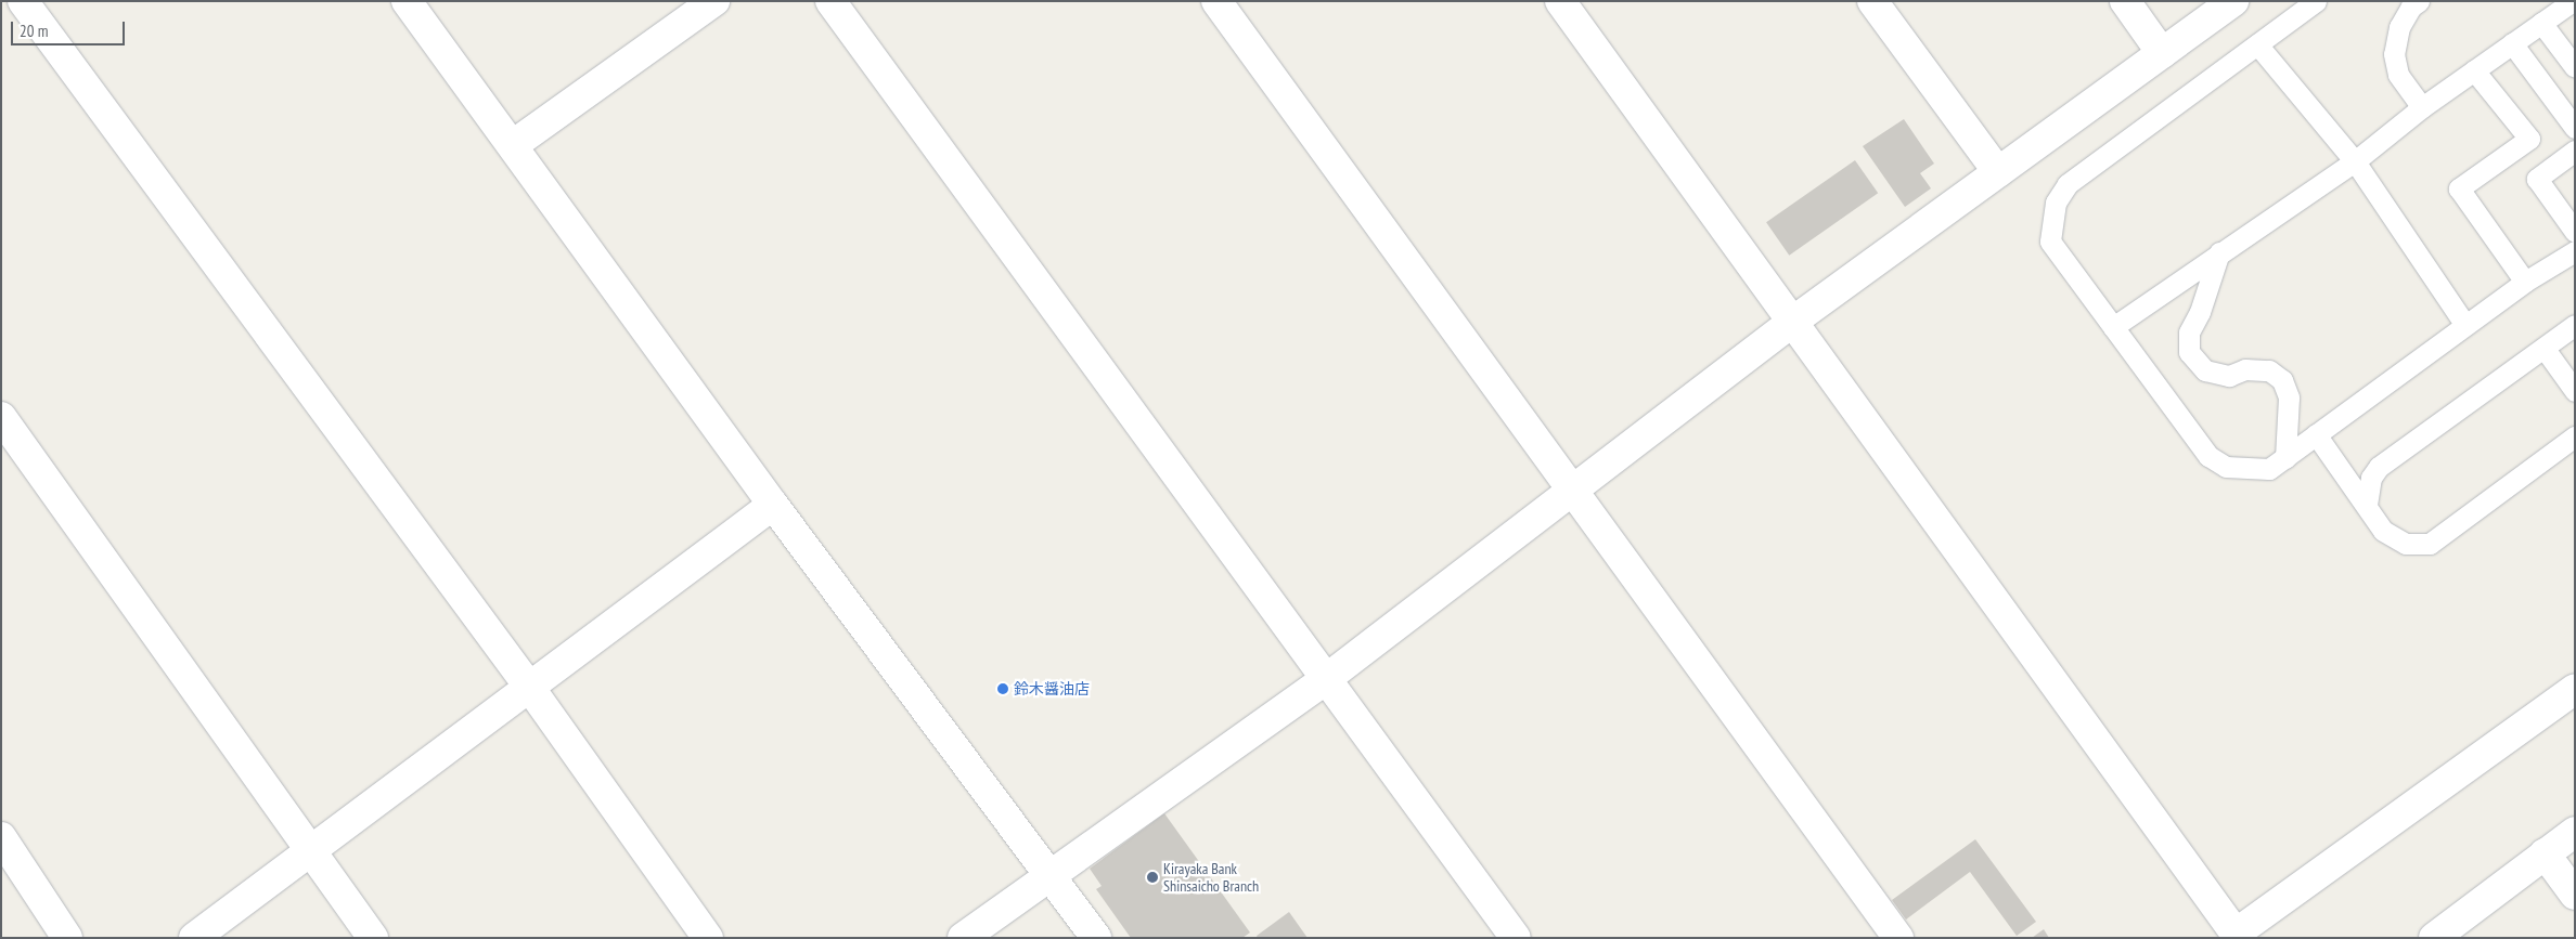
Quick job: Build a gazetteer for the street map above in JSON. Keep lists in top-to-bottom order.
{
  "places": ["鈴木醤油店", "Kirayaka Bank Shinsaicho Branch"],
  "scale_bar": "20 m"
}
